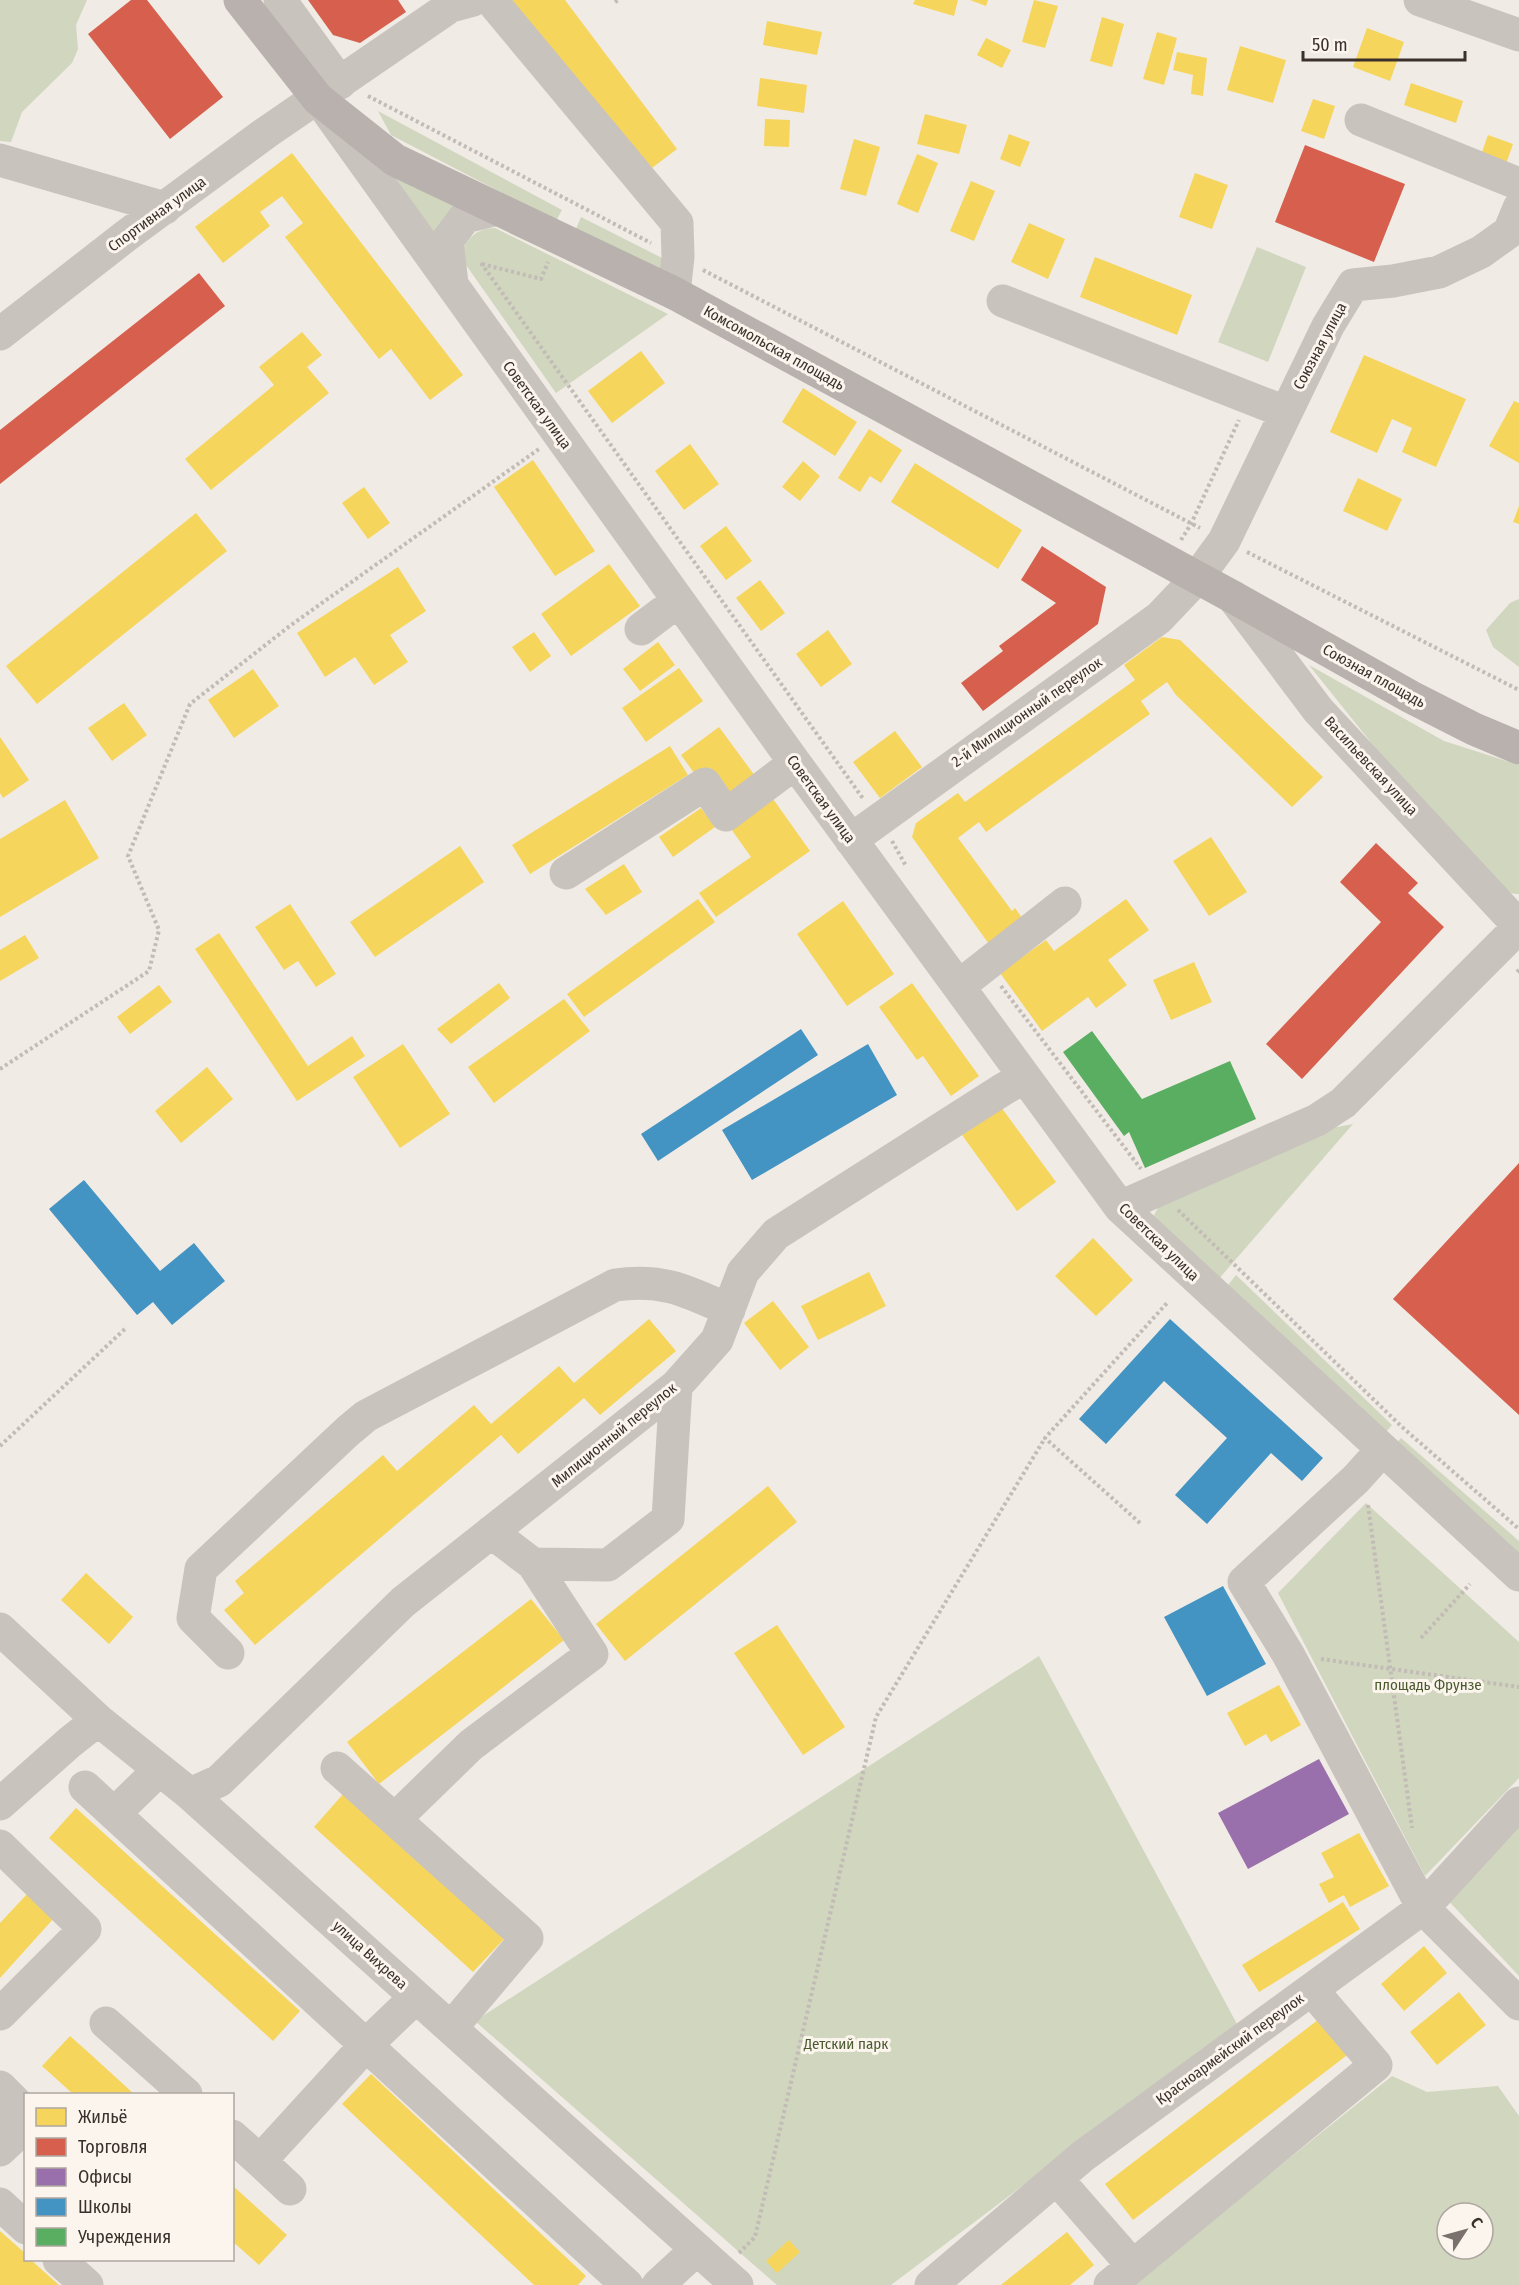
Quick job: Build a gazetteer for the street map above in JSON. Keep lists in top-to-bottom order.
{
  "streets": {
    "main road": ["Комсомольская площадь", "Союзная площадь"],
    "street": [
      "Спортивная улица",
      "Союзная улица",
      "Советская улица",
      "2-й Милиционный переулок",
      "Васильевская улица",
      "Милиционный переулок",
      "улица Вихрева",
      "Красноармейский переулок"
    ]
  },
  "crossings": [
    ["Спортивная улица", "Комсомольская площадь"],
    ["Спортивная улица", "Советская улица"],
    ["Союзная улица", "Комсомольская площадь"],
    ["Союзная улица", "2-й Милиционный переулок"],
    ["Комсомольская площадь", "Советская улица"],
    ["Комсомольская площадь", "Союзная площадь"],
    ["Комсомольская площадь", "2-й Милиционный переулок"],
    ["Комсомольская площадь", "Васильевская улица"],
    ["Советская улица", "2-й Милиционный переулок"],
    ["Советская улица", "Милиционный переулок"],
    ["Союзная площадь", "Васильевская улица"],
    ["Милиционный переулок", "улица Вихрева"]
  ],
  "parks": ["площадь Фрунзе", "Детский парк"],
  "legend": [
    "Жильё",
    "Торговля",
    "Офисы",
    "Школы",
    "Учреждения"
  ],
  "scale_bar": "50 m",
  "north": "top right"
}
